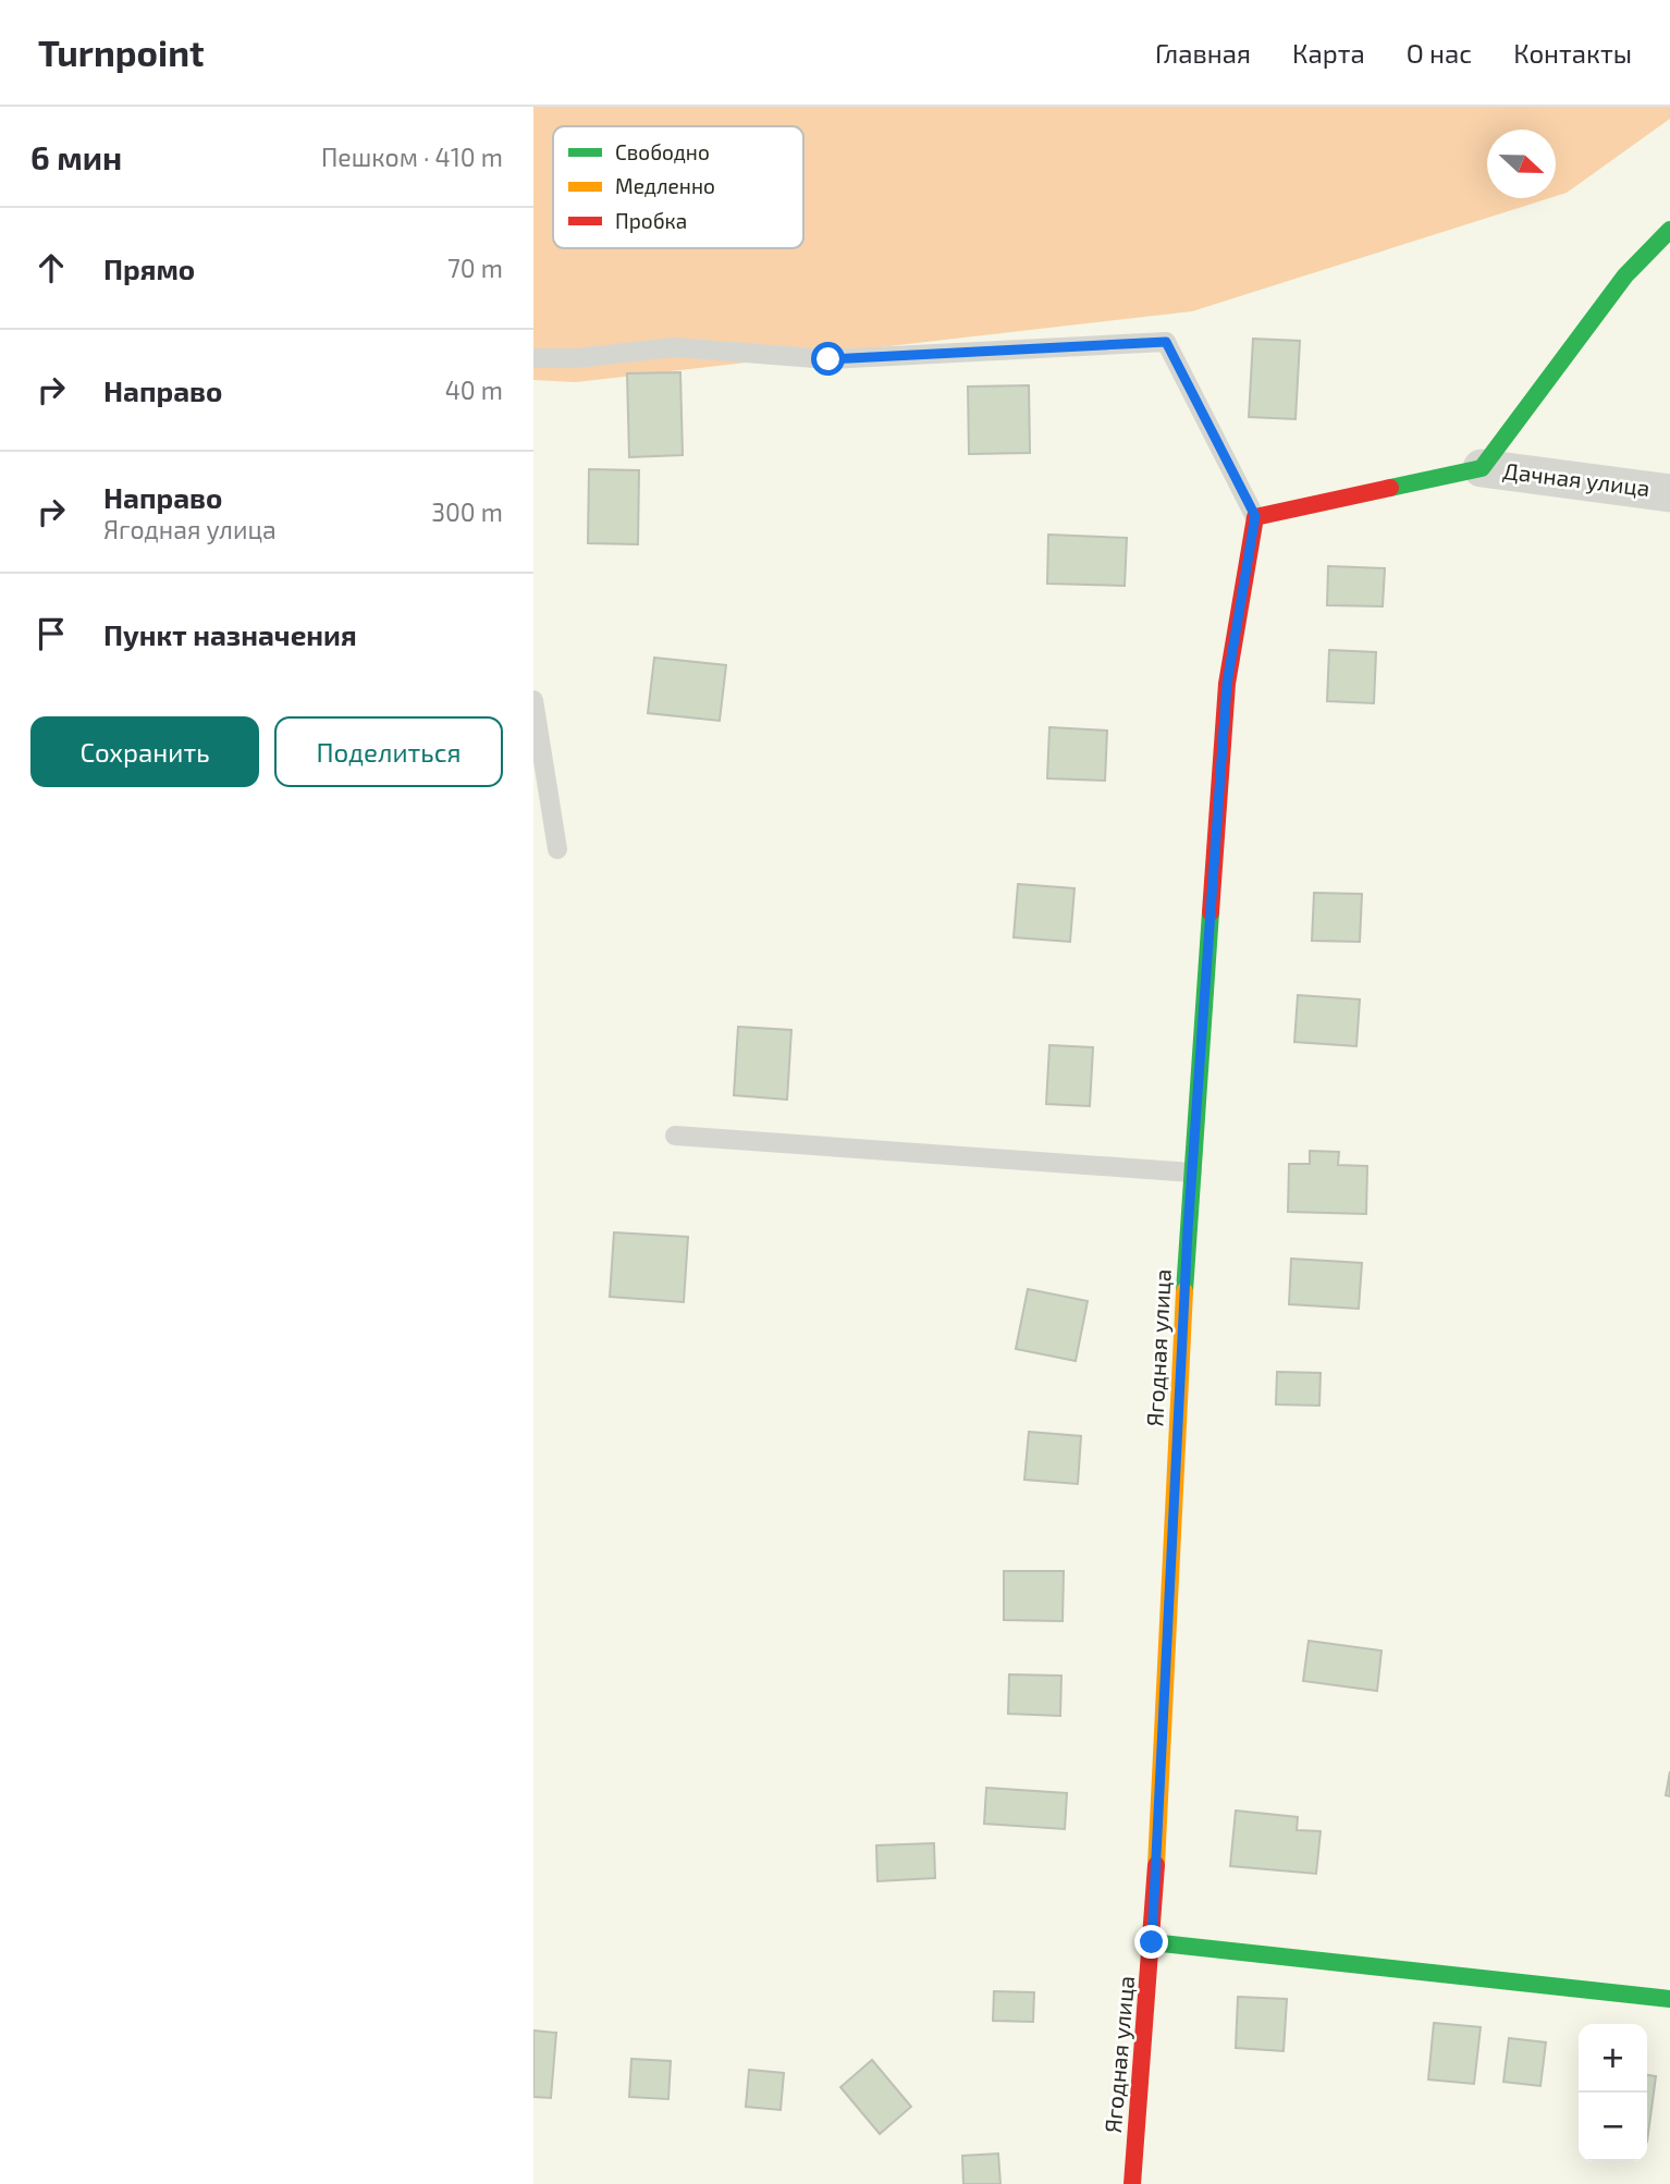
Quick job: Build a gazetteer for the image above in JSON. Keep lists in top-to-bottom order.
{
  "streets": {
    "street": ["Дачная улица", "Ягодная улица"]
  },
  "legend": ["Свободно", "Медленно", "Пробка"],
  "north": "right",
  "page": {
    "header": "Turnpoint",
    "nav": [
      "Главная",
      "Карта",
      "О нас",
      "Контакты"
    ],
    "heading": ["6 мин", "Пешком · 410 m"],
    "list": [
      ["Прямо", "70 m"],
      ["Направо", "40 m"],
      ["Направо", "Ягодная улица", "300 m"],
      "Пункт назначения"
    ],
    "buttons": ["Сохранить", "Поделиться"],
    "map_buttons": ["+", "−"]
  }
}
